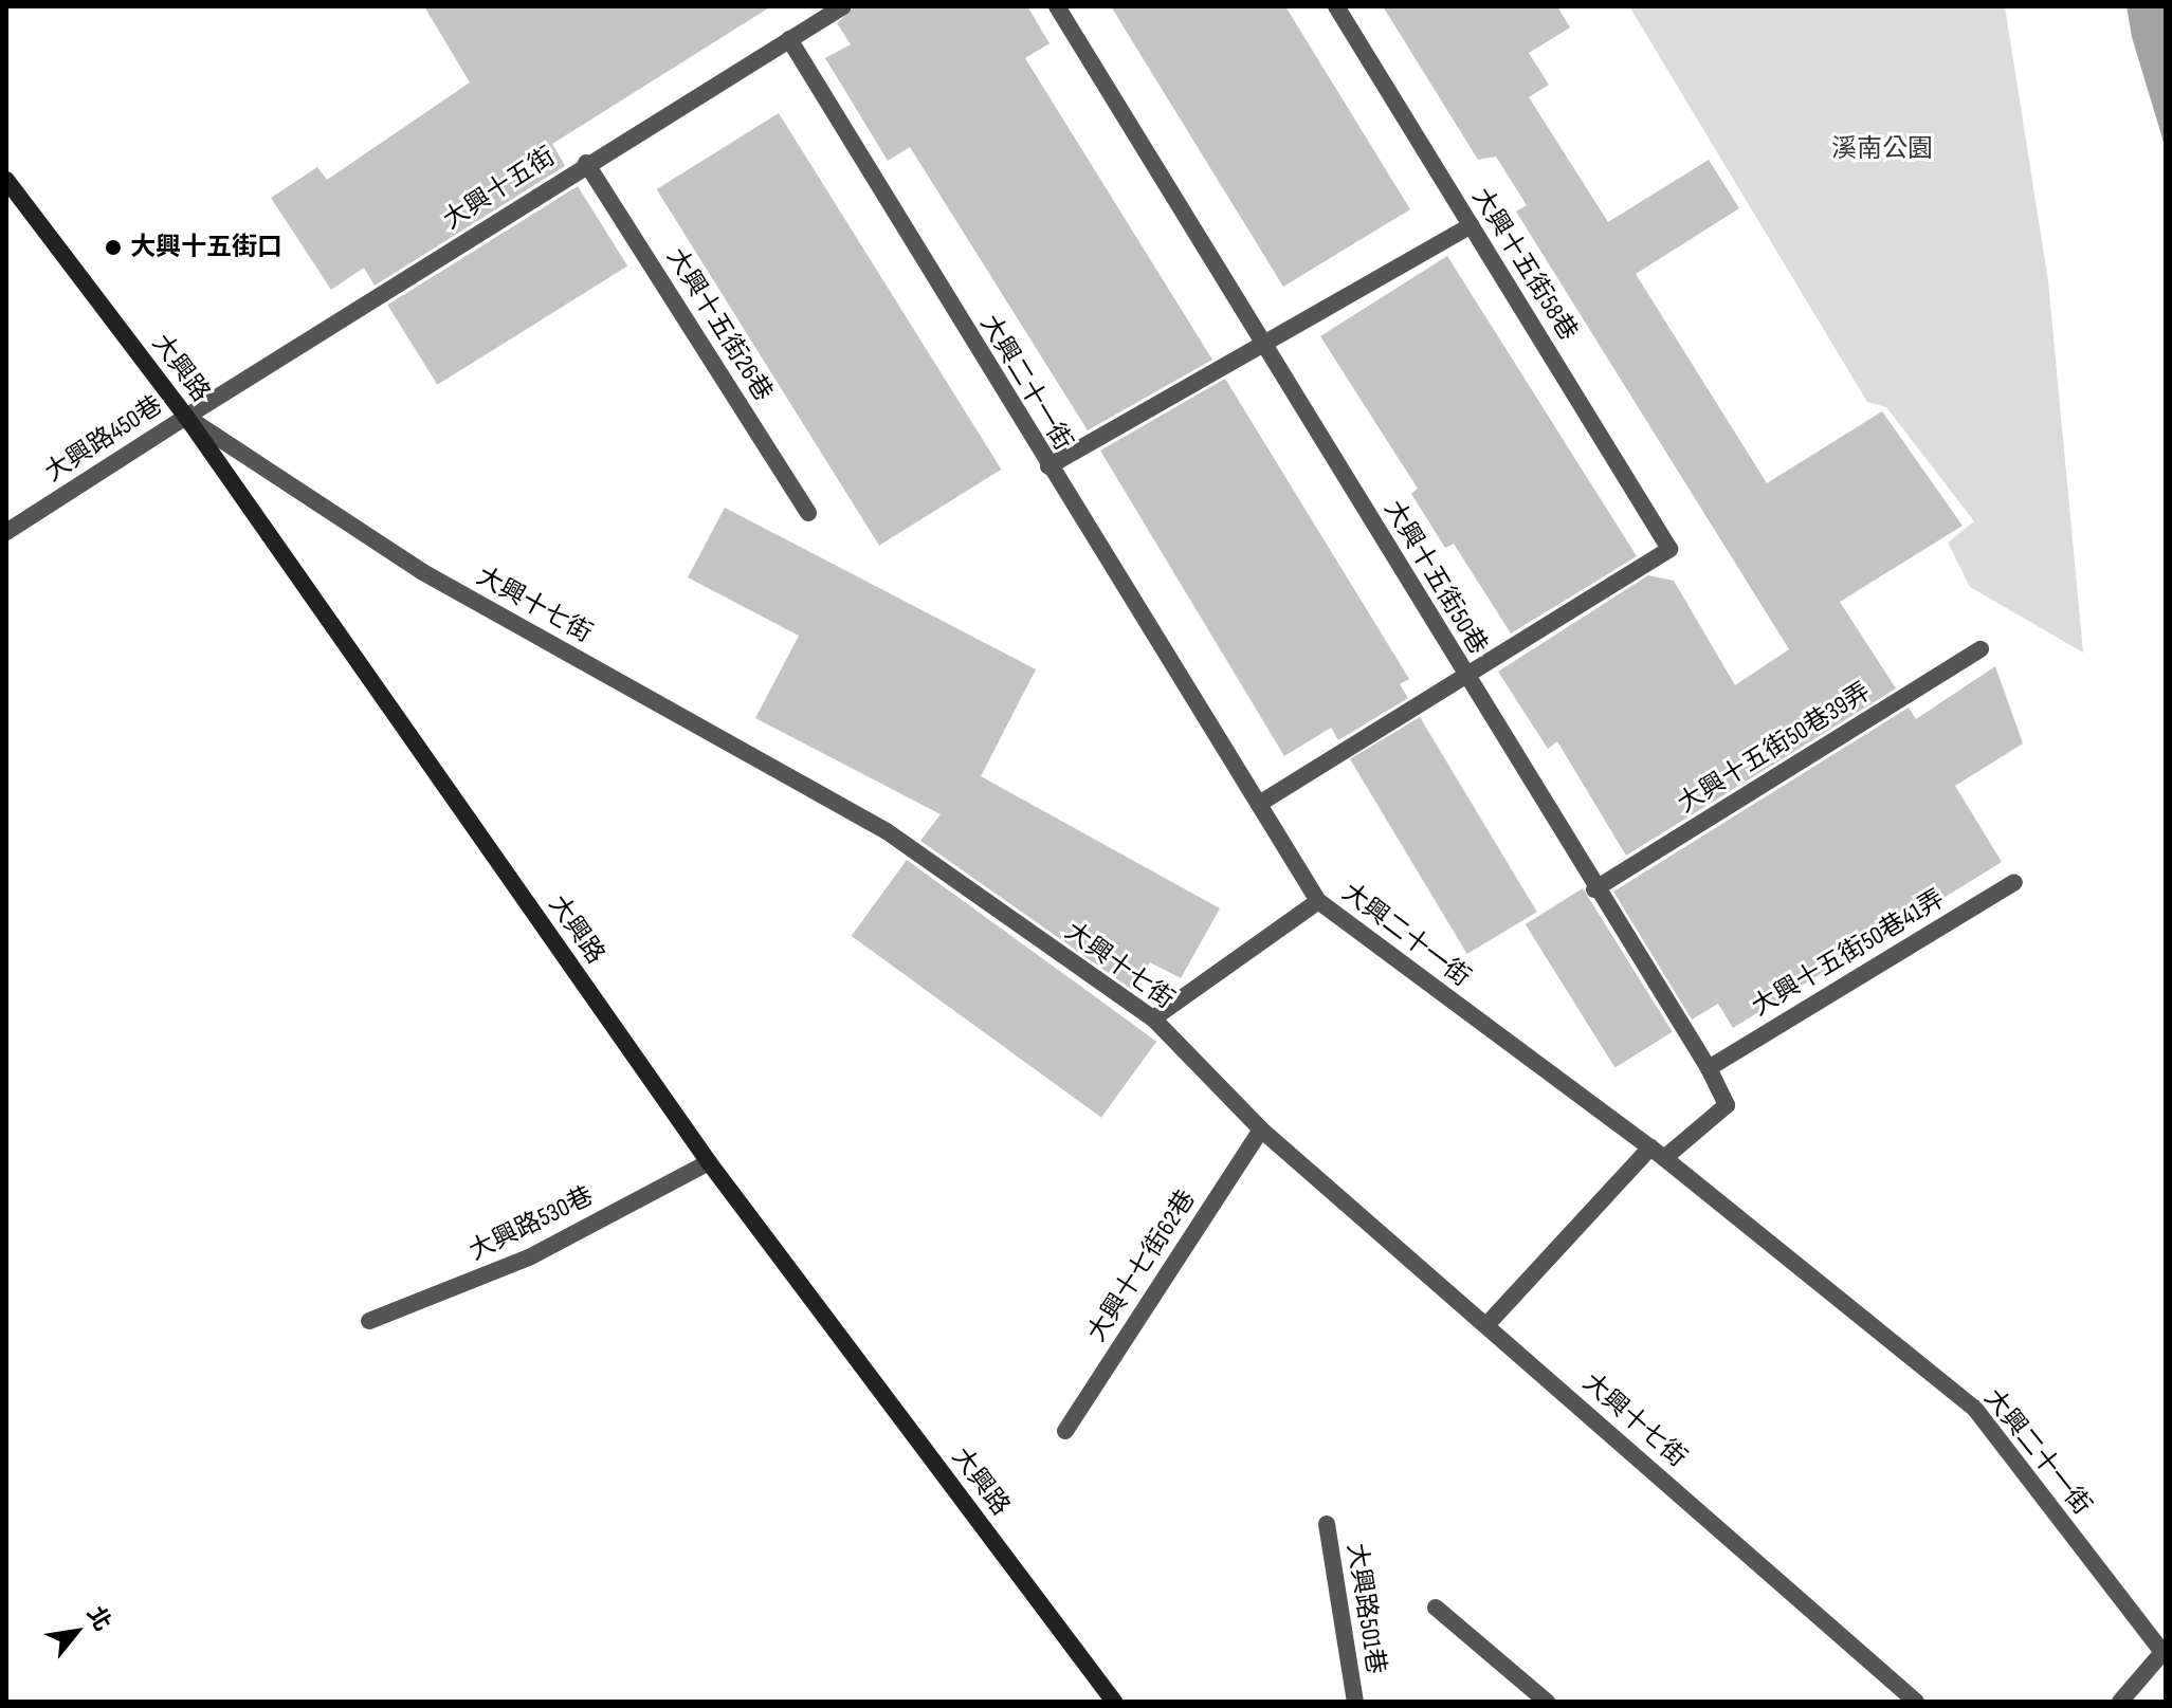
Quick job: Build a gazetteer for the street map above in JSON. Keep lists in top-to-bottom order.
{
  "streets": {
    "main road": ["大興路"],
    "street": [
      "大興十五街",
      "大興十五街58巷",
      "大興十五街26巷",
      "大興二十一街",
      "大興路450巷",
      "大興十五街50巷",
      "大興十七街",
      "大興十五街50巷39弄",
      "大興十五街50巷41弄",
      "大興路530巷",
      "大興十七街62巷",
      "大興路501巷"
    ]
  },
  "crossings": [
    ["大興十五街", "大興十五街26巷"],
    ["大興十五街", "大興路"],
    ["大興十五街", "大興二十一街"],
    ["大興十五街", "大興路450巷"],
    ["大興十五街", "大興十七街"],
    ["大興十五街58巷", "大興十五街50巷"],
    ["大興路", "大興路450巷"],
    ["大興路", "大興十七街"],
    ["大興路", "大興路530巷"],
    ["大興二十一街", "大興十五街50巷"],
    ["大興路450巷", "大興十七街"],
    ["大興十五街50巷", "大興十五街50巷39弄"],
    ["大興十五街50巷", "大興十五街50巷41弄"],
    ["大興十七街", "大興十七街62巷"]
  ],
  "parks": ["溪南公園"],
  "places": ["大興十五街口"],
  "north": "top right"
}
